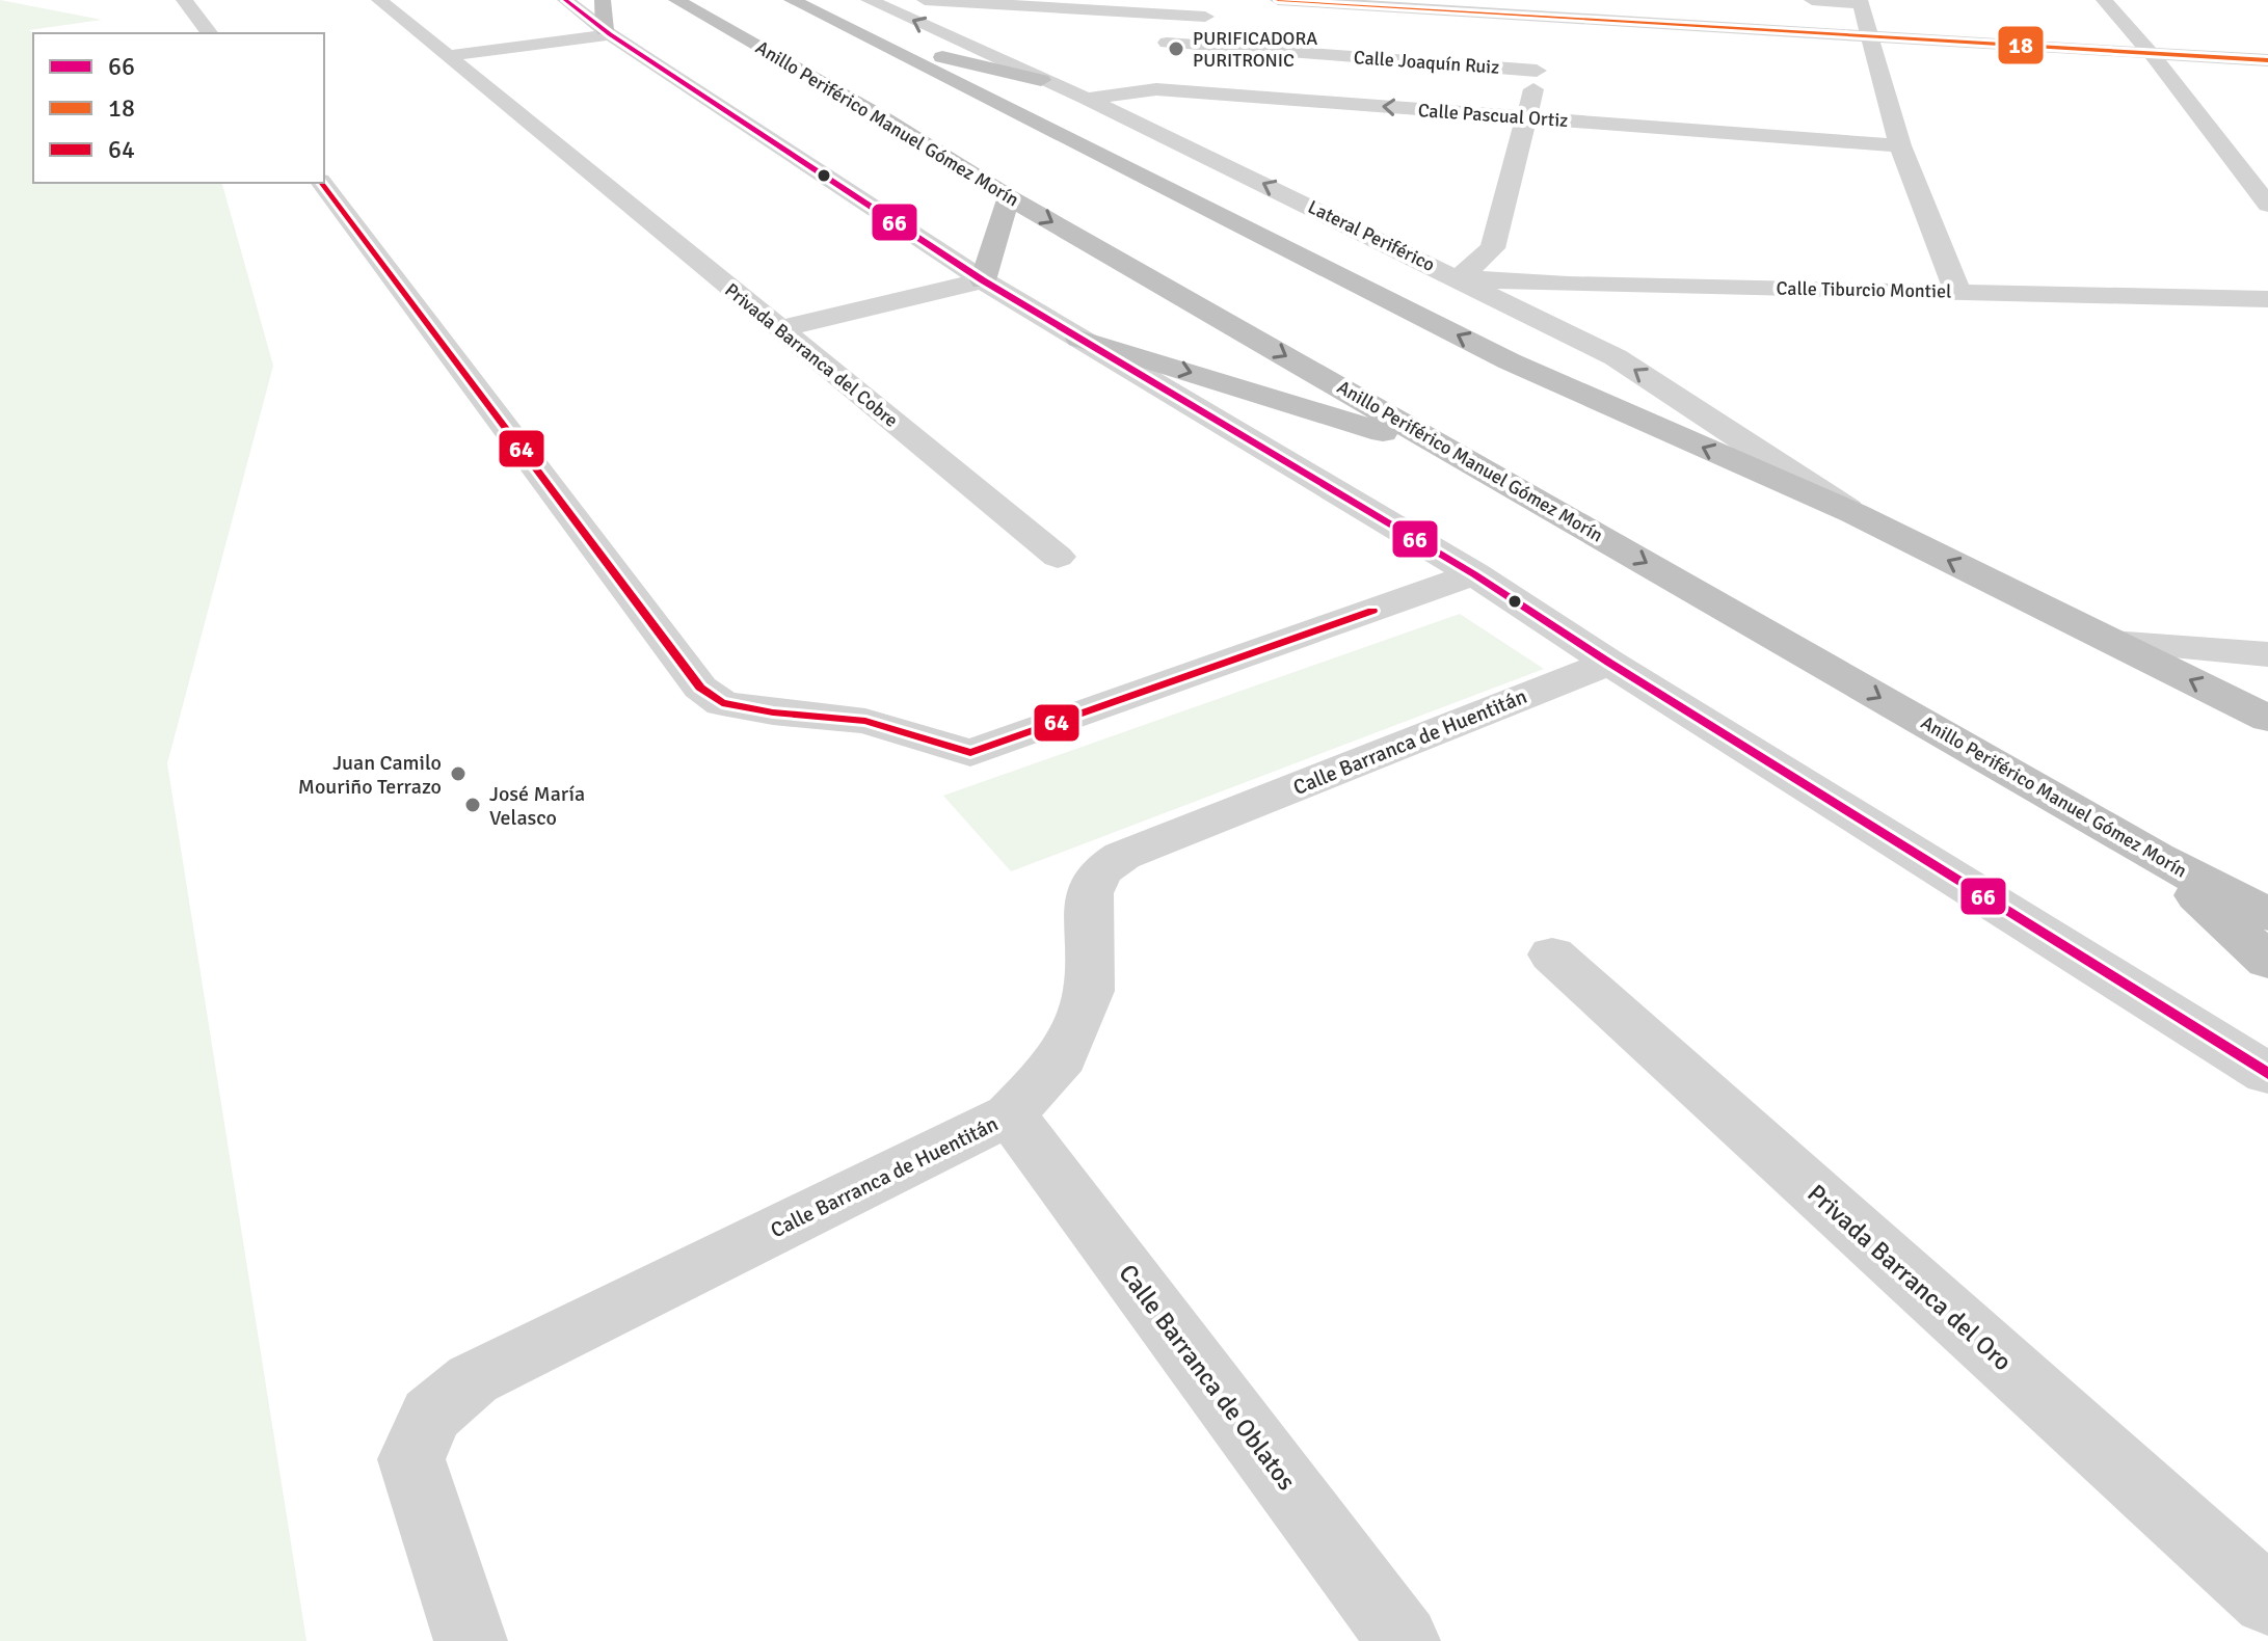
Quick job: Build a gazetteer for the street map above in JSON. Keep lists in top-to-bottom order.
{
  "streets": {
    "highway": ["Anillo Periférico Manuel Gómez Morín"],
    "street": [
      "Calle Joaquín Ruiz",
      "Calle Pascual Ortiz",
      "Lateral Periférico",
      "Calle Tiburcio Montiel",
      "Privada Barranca del Cobre",
      "Calle Barranca de Huentitán",
      "Privada Barranca del Oro",
      "Calle Barranca de Oblatos"
    ]
  },
  "crossings": [
    ["Calle Pascual Ortiz", "Lateral Periférico"],
    ["Lateral Periférico", "Calle Tiburcio Montiel"],
    ["Calle Barranca de Huentitán", "Calle Barranca de Oblatos"]
  ],
  "places": ["PURIFICADORA PURITRONIC", "Juan Camilo Mouriño Terrazo", "José María Velasco"],
  "lines": ["transit line 66", "transit line 18", "transit line 64"],
  "legend": ["66", "18", "64"]
}
